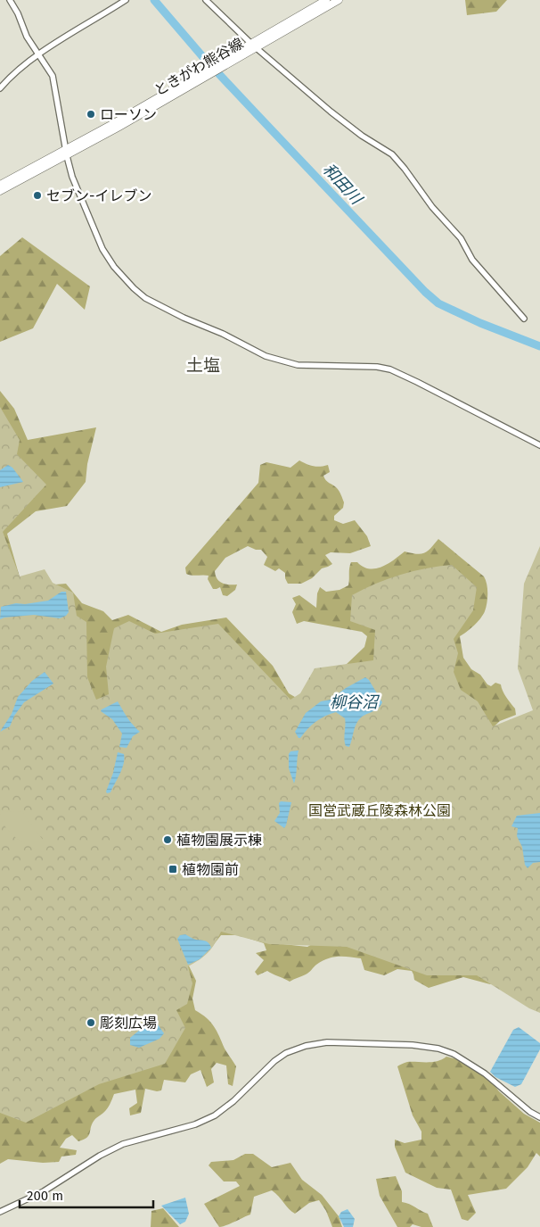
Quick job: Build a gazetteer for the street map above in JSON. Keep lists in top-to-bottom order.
{
  "streets": {
    "main road": ["ときがわ熊谷線"]
  },
  "districts": ["土塩"],
  "water": ["和田川", "柳谷沼"],
  "parks": ["国営武蔵丘陵森林公園"],
  "places": {
    "other": [
      "ローソン",
      "セブン-イレブン",
      "植物園展示棟",
      "彫刻広場"
    ],
    "transit": ["植物園前"]
  },
  "scale_bar": "200 m"
}
